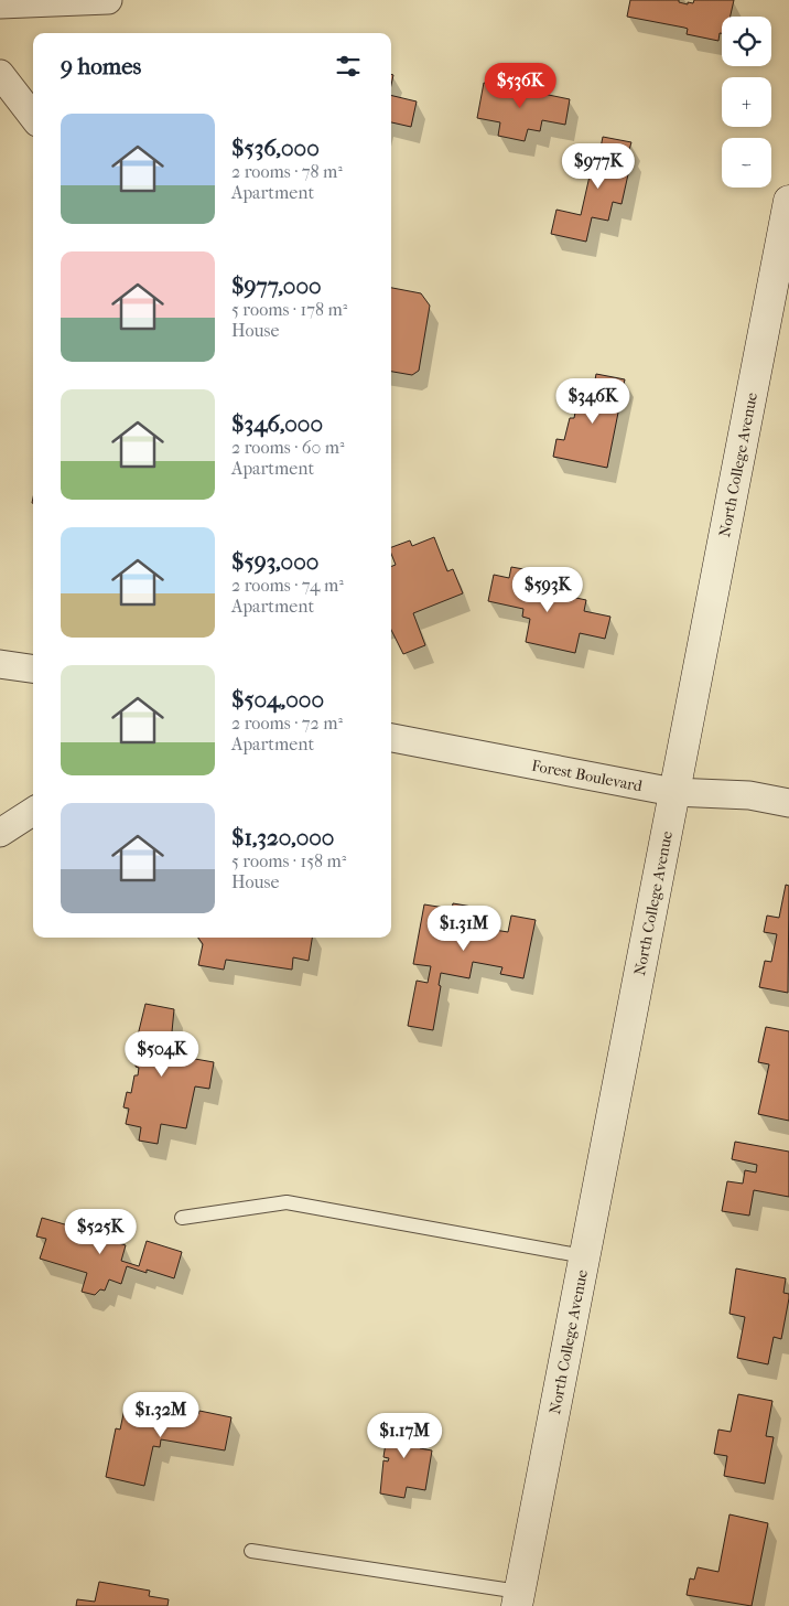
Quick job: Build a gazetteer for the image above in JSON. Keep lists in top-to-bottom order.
{
  "streets": {
    "main road": ["North College Avenue"],
    "street": ["Forest Boulevard"]
  },
  "crossings": [
    ["North College Avenue", "Forest Boulevard"]
  ],
  "page": {
    "map_buttons": ["+", "−"],
    "heading": "9 homes",
    "price": [
      "$536K",
      "$977K",
      "$346K",
      "$593K",
      "$1.31M",
      "$504K",
      "$525K",
      "$1.32M",
      "$1.17M"
    ],
    "list": [
      {
        "name": "$536,000",
        "note": "2 rooms · 78 m² · Apartment"
      },
      {
        "name": "$977,000",
        "note": "5 rooms · 178 m² · House"
      },
      {
        "name": "$346,000",
        "note": "2 rooms · 60 m² · Apartment"
      },
      {
        "name": "$593,000",
        "note": "2 rooms · 74 m² · Apartment"
      },
      {
        "name": "$504,000",
        "note": "2 rooms · 72 m² · Apartment"
      },
      {
        "name": "$1,320,000",
        "note": "5 rooms · 158 m² · House"
      }
    ]
  }
}
